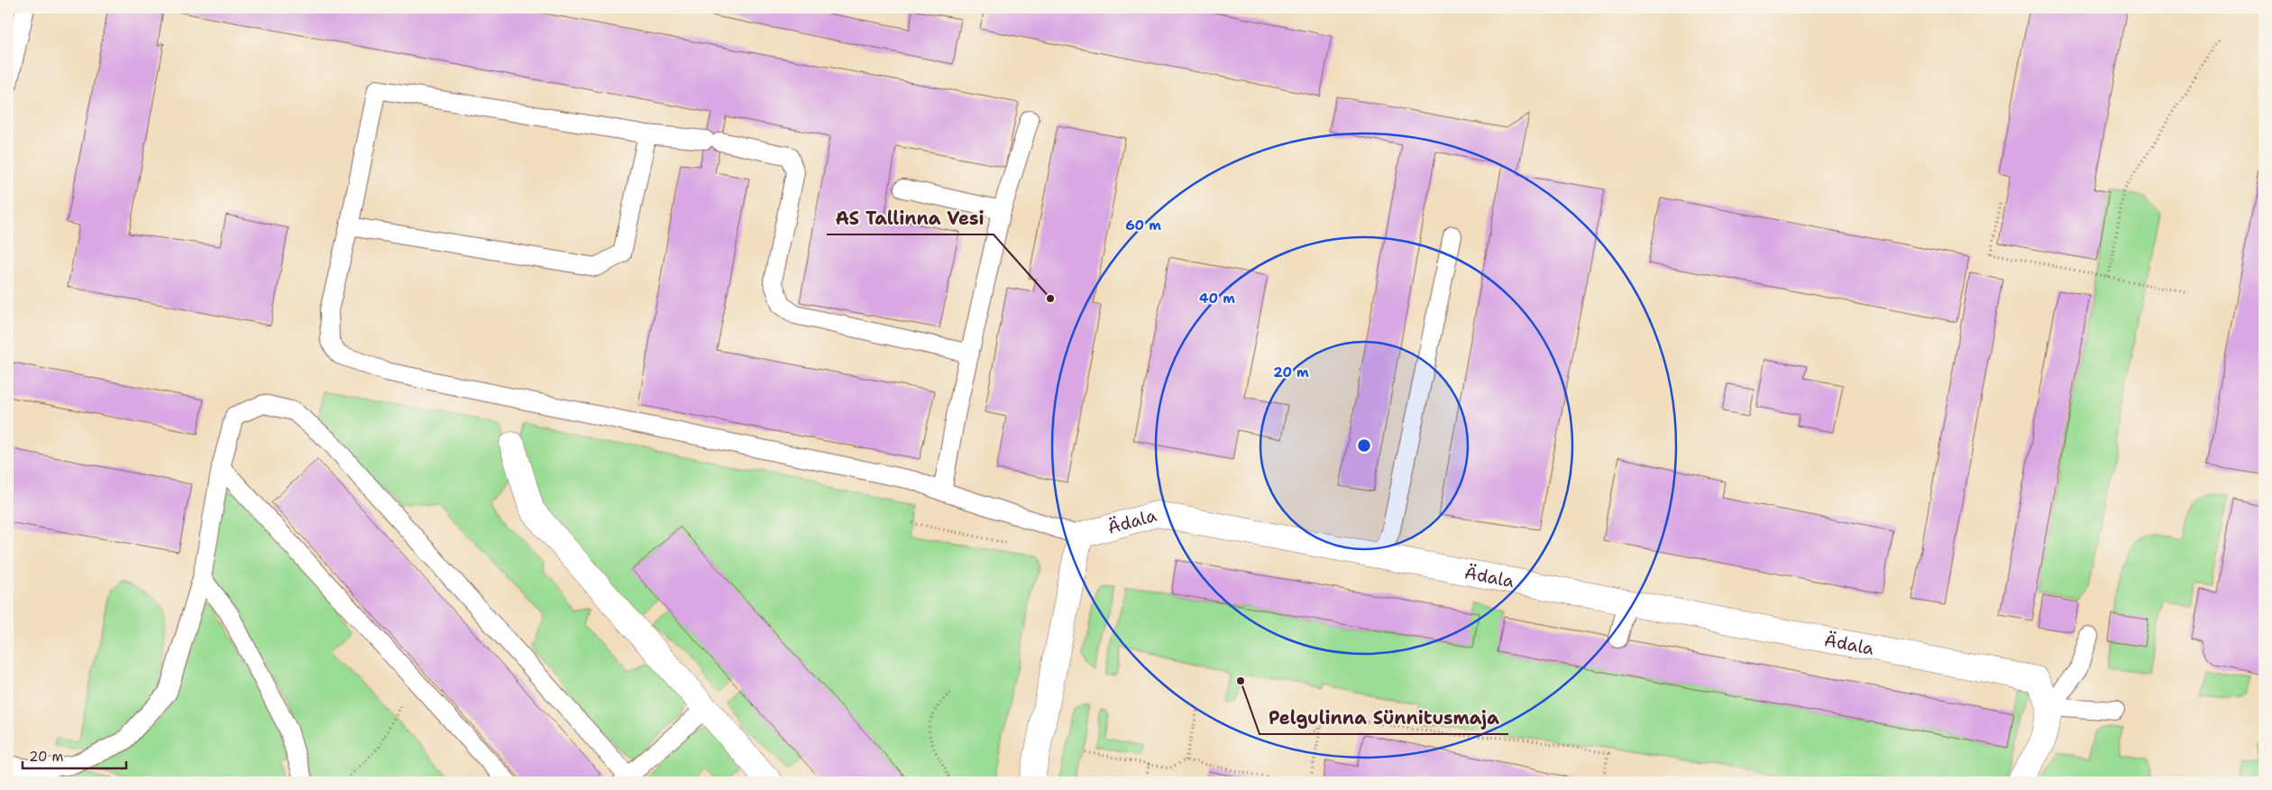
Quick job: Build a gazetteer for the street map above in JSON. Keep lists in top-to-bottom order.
{
  "streets": {
    "street": ["Ädala"]
  },
  "places": ["AS Tallinna Vesi", "Pelgulinna Sünnitusmaja"],
  "scale_bar": "20 m",
  "rings": ["60 m", "40 m", "20 m"]
}
